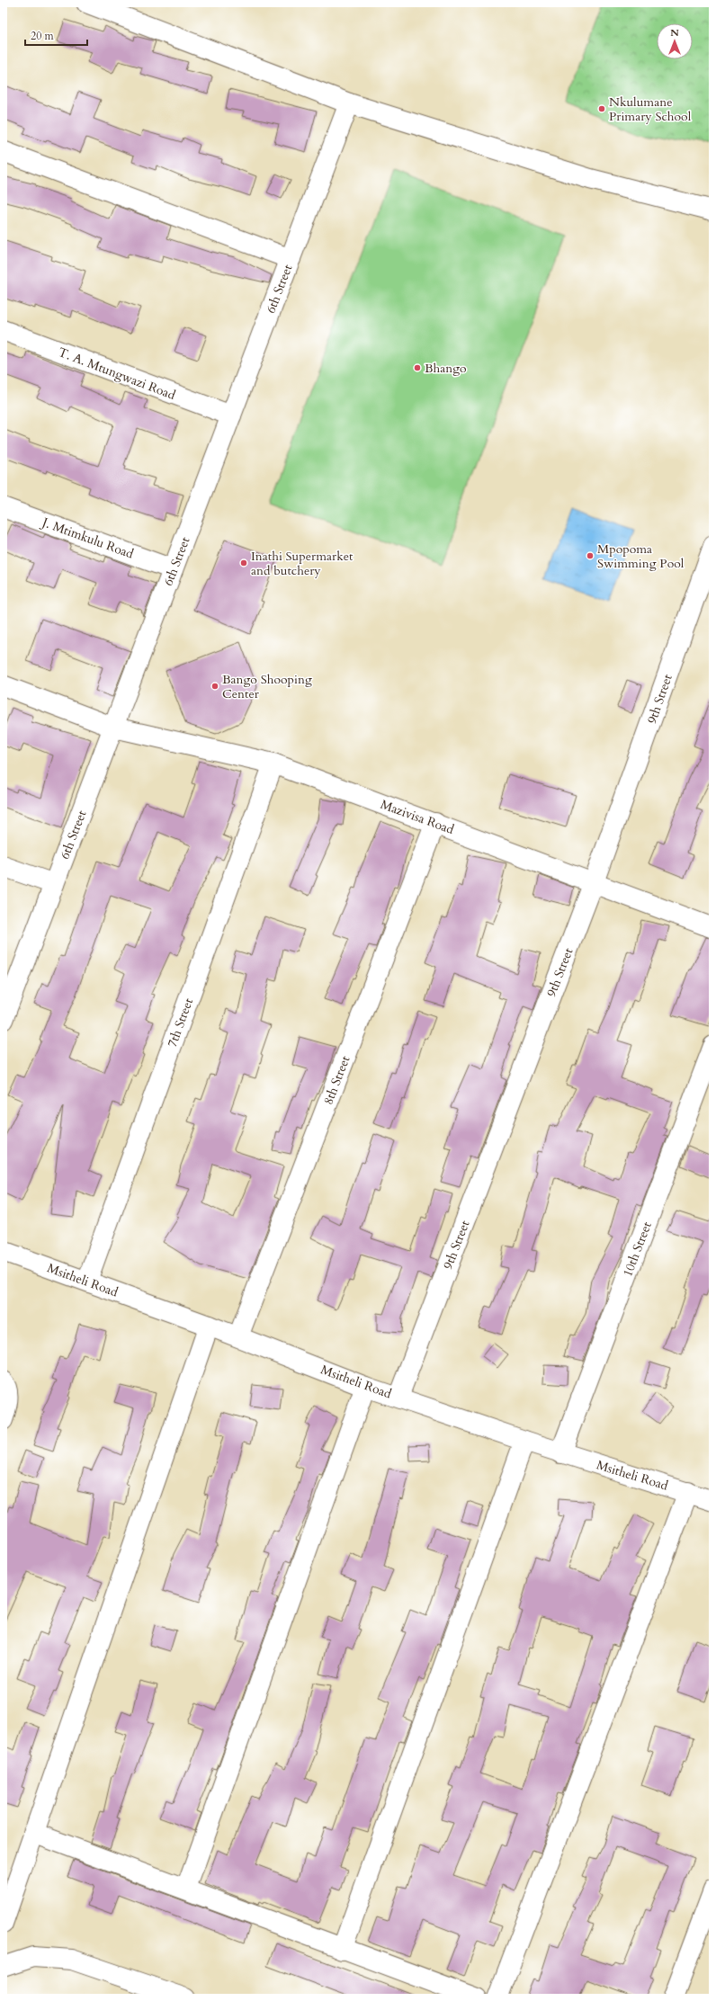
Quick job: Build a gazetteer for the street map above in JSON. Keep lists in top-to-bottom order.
{
  "streets": {
    "street": [
      "6th Street",
      "T. A. Mtungwazi Road",
      "J. Mtimkulu Road",
      "9th Street",
      "Mazivisa Road",
      "7th Street",
      "8th Street",
      "10th Street",
      "Msitheli Road"
    ]
  },
  "crossings": [
    ["6th Street", "T. A. Mtungwazi Road"],
    ["6th Street", "J. Mtimkulu Road"],
    ["6th Street", "Mazivisa Road"],
    ["9th Street", "Mazivisa Road"],
    ["9th Street", "Msitheli Road"],
    ["Mazivisa Road", "7th Street"],
    ["Mazivisa Road", "8th Street"],
    ["7th Street", "Msitheli Road"],
    ["8th Street", "Msitheli Road"],
    ["10th Street", "Msitheli Road"]
  ],
  "places": [
    "Nkulumane Primary School",
    "Bhango",
    "Mpopoma Swimming Pool",
    "Inathi Supermarket and butchery",
    "Bango Shooping Center"
  ],
  "scale_bar": "20 m",
  "north": "top"
}
